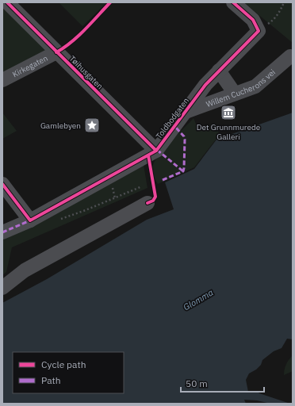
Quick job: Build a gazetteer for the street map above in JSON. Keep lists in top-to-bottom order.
{
  "streets": {
    "street": [
      "Kirkegaten",
      "Tøihusgaten",
      "Willem Cucherons vei",
      "Toldbodgaten"
    ]
  },
  "crossings": [
    ["Kirkegaten", "Tøihusgaten"],
    ["Tøihusgaten", "Toldbodgaten"],
    ["Willem Cucherons vei", "Toldbodgaten"]
  ],
  "water": ["Glomma"],
  "places": {
    "museum": ["Det Grunnmurede Galleri"],
    "place": ["Gamlebyen"]
  },
  "legend": ["Cycle path", "Path"],
  "scale_bar": "50 m"
}
